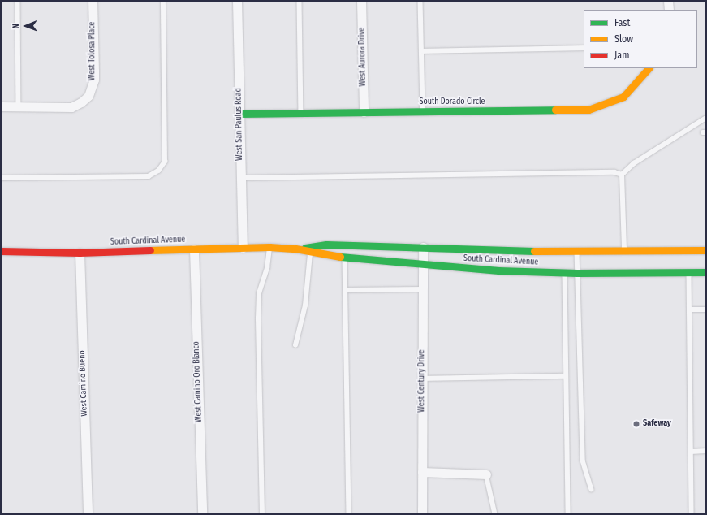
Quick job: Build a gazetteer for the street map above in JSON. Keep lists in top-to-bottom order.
{
  "streets": {
    "main road": ["South Dorado Circle", "South Cardinal Avenue"],
    "street": [
      "West Tolosa Place",
      "West Aurora Drive",
      "West San Paulus Road",
      "West Century Drive",
      "West Camino Oro Blanco",
      "West Camino Bueno"
    ]
  },
  "crossings": [
    ["West Aurora Drive", "South Dorado Circle"],
    ["South Dorado Circle", "West San Paulus Road"],
    ["West San Paulus Road", "South Cardinal Avenue"],
    ["South Cardinal Avenue", "West Century Drive"],
    ["South Cardinal Avenue", "West Camino Oro Blanco"],
    ["South Cardinal Avenue", "West Camino Bueno"]
  ],
  "places": ["Safeway"],
  "legend": ["Fast", "Slow", "Jam"],
  "north": "left"
}
